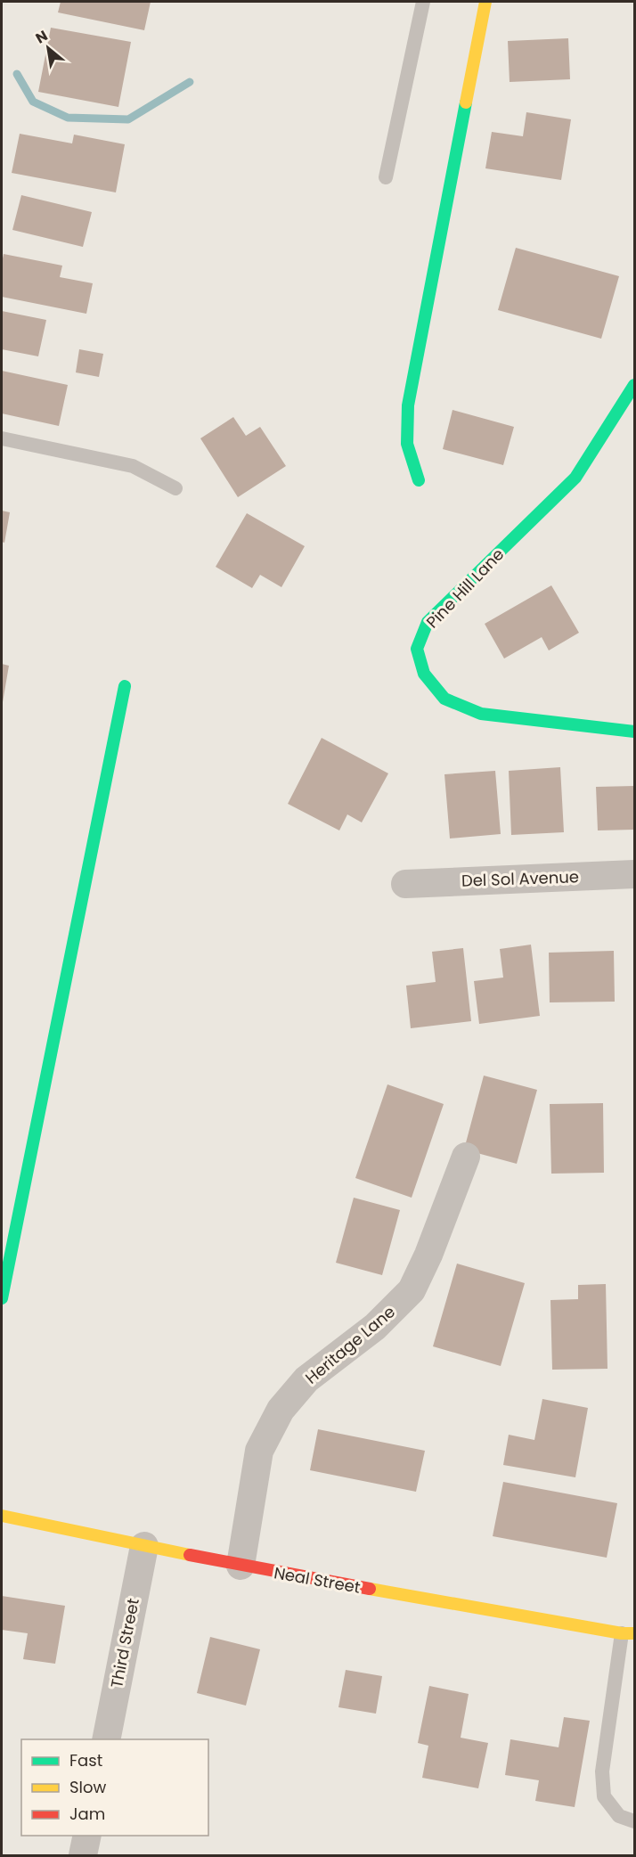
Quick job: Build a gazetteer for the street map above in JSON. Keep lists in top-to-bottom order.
{
  "streets": {
    "street": [
      "Pine Hill Lane",
      "Del Sol Avenue",
      "Heritage Lane",
      "Neal Street",
      "Third Street"
    ]
  },
  "crossings": [
    ["Heritage Lane", "Neal Street"],
    ["Neal Street", "Third Street"]
  ],
  "legend": ["Fast", "Slow", "Jam"],
  "north": "top left"
}
